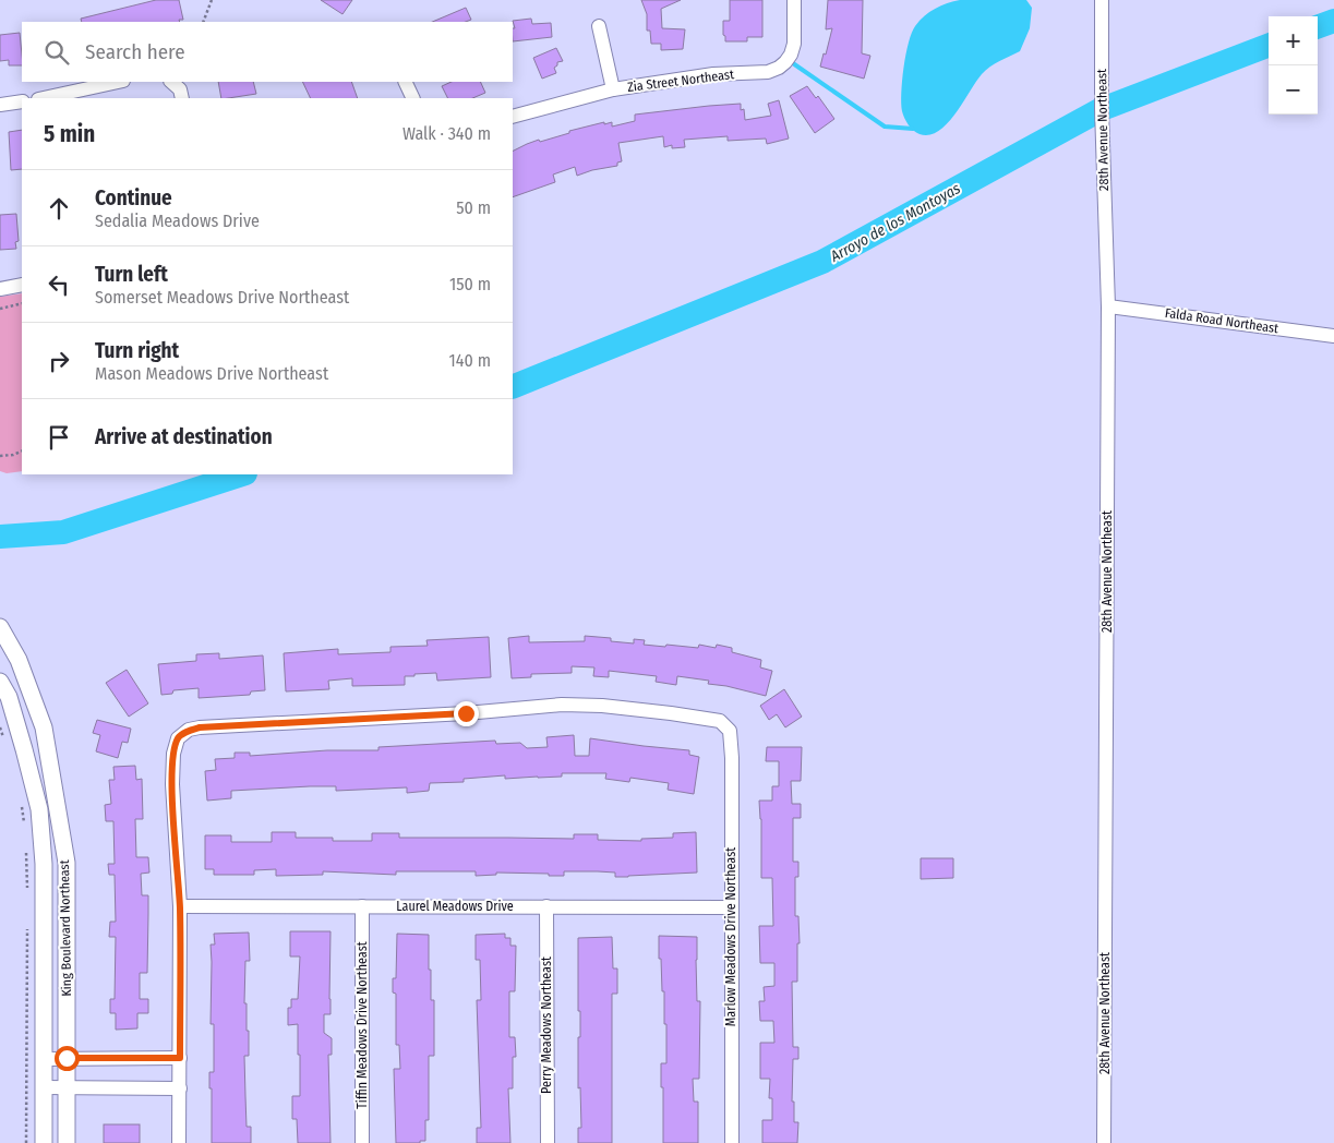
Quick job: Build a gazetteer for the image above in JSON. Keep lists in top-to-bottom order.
{
  "streets": {
    "street": [
      "Zia Street Northeast",
      "28th Avenue Northeast",
      "Falda Road Northeast",
      "Laurel Meadows Drive",
      "King Boulevard Northeast",
      "Marlow Meadows Drive Northeast",
      "Tiffin Meadows Drive Northeast",
      "Perry Meadows Northeast"
    ]
  },
  "crossings": [
    ["28th Avenue Northeast", "Falda Road Northeast"],
    ["Laurel Meadows Drive", "Marlow Meadows Drive Northeast"],
    ["Laurel Meadows Drive", "Tiffin Meadows Drive Northeast"],
    ["Laurel Meadows Drive", "Perry Meadows Northeast"]
  ],
  "water": ["Arroyo de los Montoyas"],
  "page": {
    "map_buttons": ["+", "−"],
    "search": "Search here",
    "heading": ["5 min", "Walk · 340 m"],
    "list": [
      ["Continue", "Sedalia Meadows Drive", "50 m"],
      ["Turn left", "Somerset Meadows Drive Northeast", "150 m"],
      ["Turn right", "Mason Meadows Drive Northeast", "140 m"],
      "Arrive at destination"
    ]
  }
}
